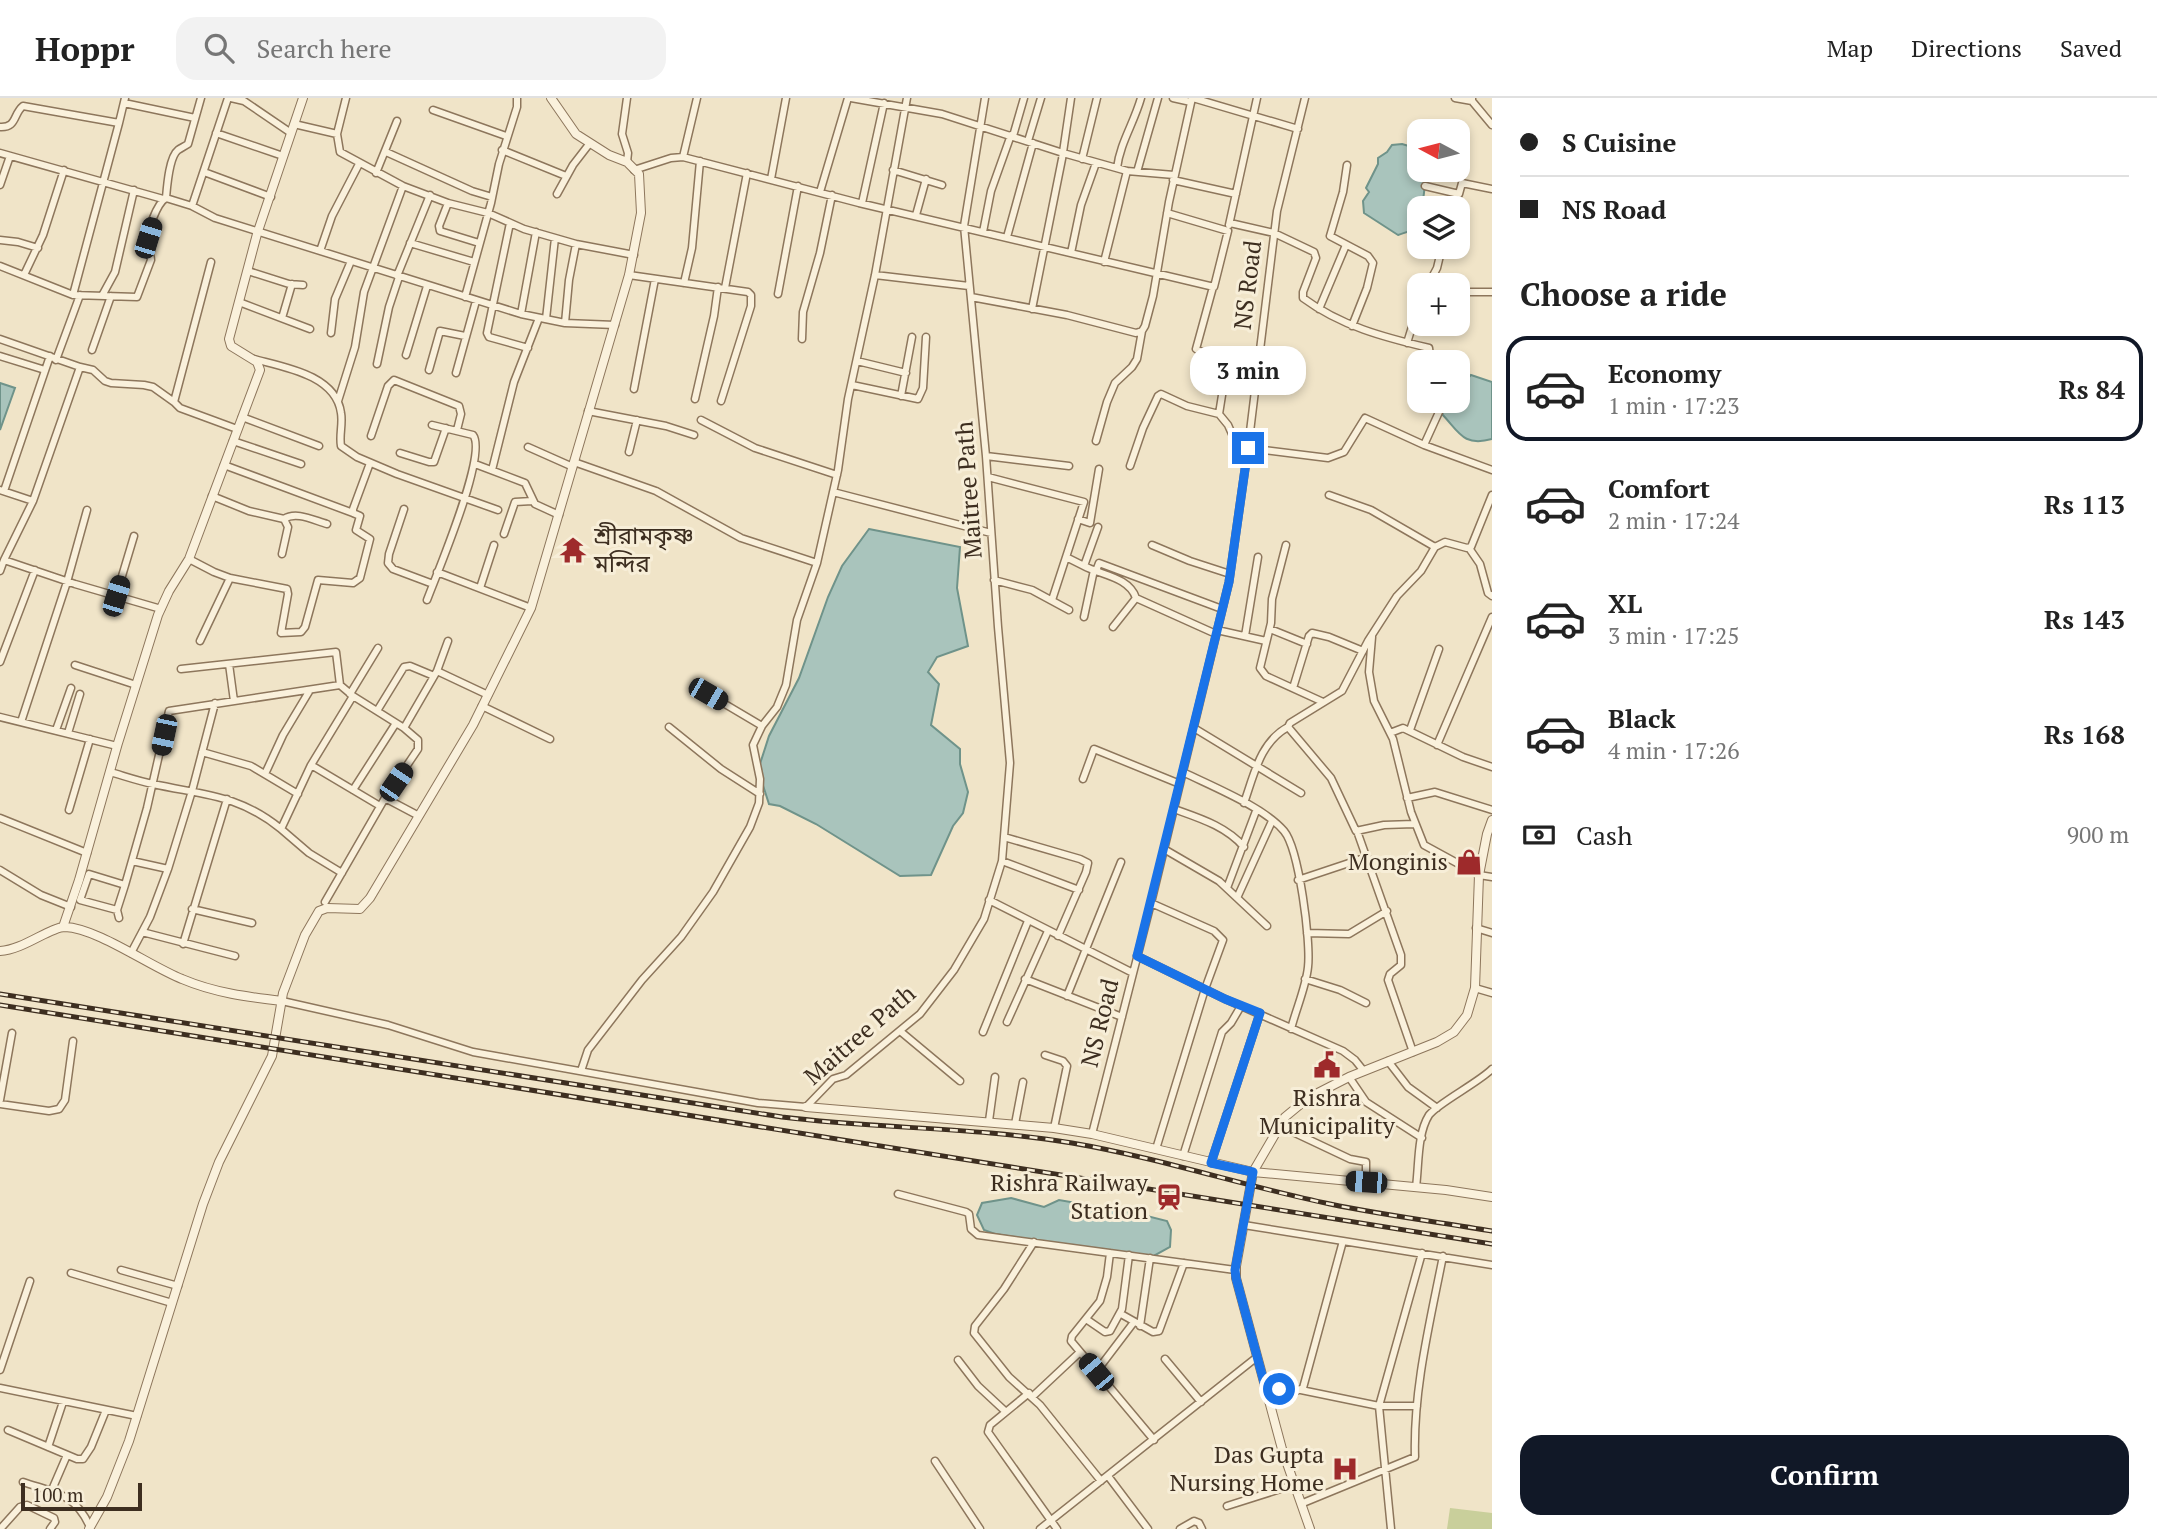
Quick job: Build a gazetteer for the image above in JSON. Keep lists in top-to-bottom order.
{
  "streets": {
    "street": ["NS Road", "Maitree Path"]
  },
  "places": {
    "temple": ["শ্রীরামকৃষ্ণ মন্দির"],
    "shop": ["Monginis"],
    "public building": ["Rishra Municipality"],
    "station": ["Rishra Railway Station"],
    "hospital": ["Das Gupta Nursing Home"]
  },
  "scale_bar": "100 m",
  "north": "left",
  "page": {
    "header": "Hoppr",
    "search": "Search here",
    "nav": ["Map", "Directions", "Saved"],
    "banner": ["S Cuisine", "NS Road"],
    "map_buttons": ["+", "−"],
    "heading": "Choose a ride",
    "list": [
      {
        "name": "Economy",
        "note": "1 min · 17:23",
        "value": "Rs 84"
      },
      {
        "name": "Comfort",
        "note": "2 min · 17:24",
        "value": "Rs 113"
      },
      {
        "name": "XL",
        "note": "3 min · 17:25",
        "value": "Rs 143"
      },
      {
        "name": "Black",
        "note": "4 min · 17:26",
        "value": "Rs 168"
      }
    ],
    "bubble": "3 min",
    "pay": ["Cash", "900 m"],
    "buttons": "Confirm",
    "scale": "100 m"
  }
}
